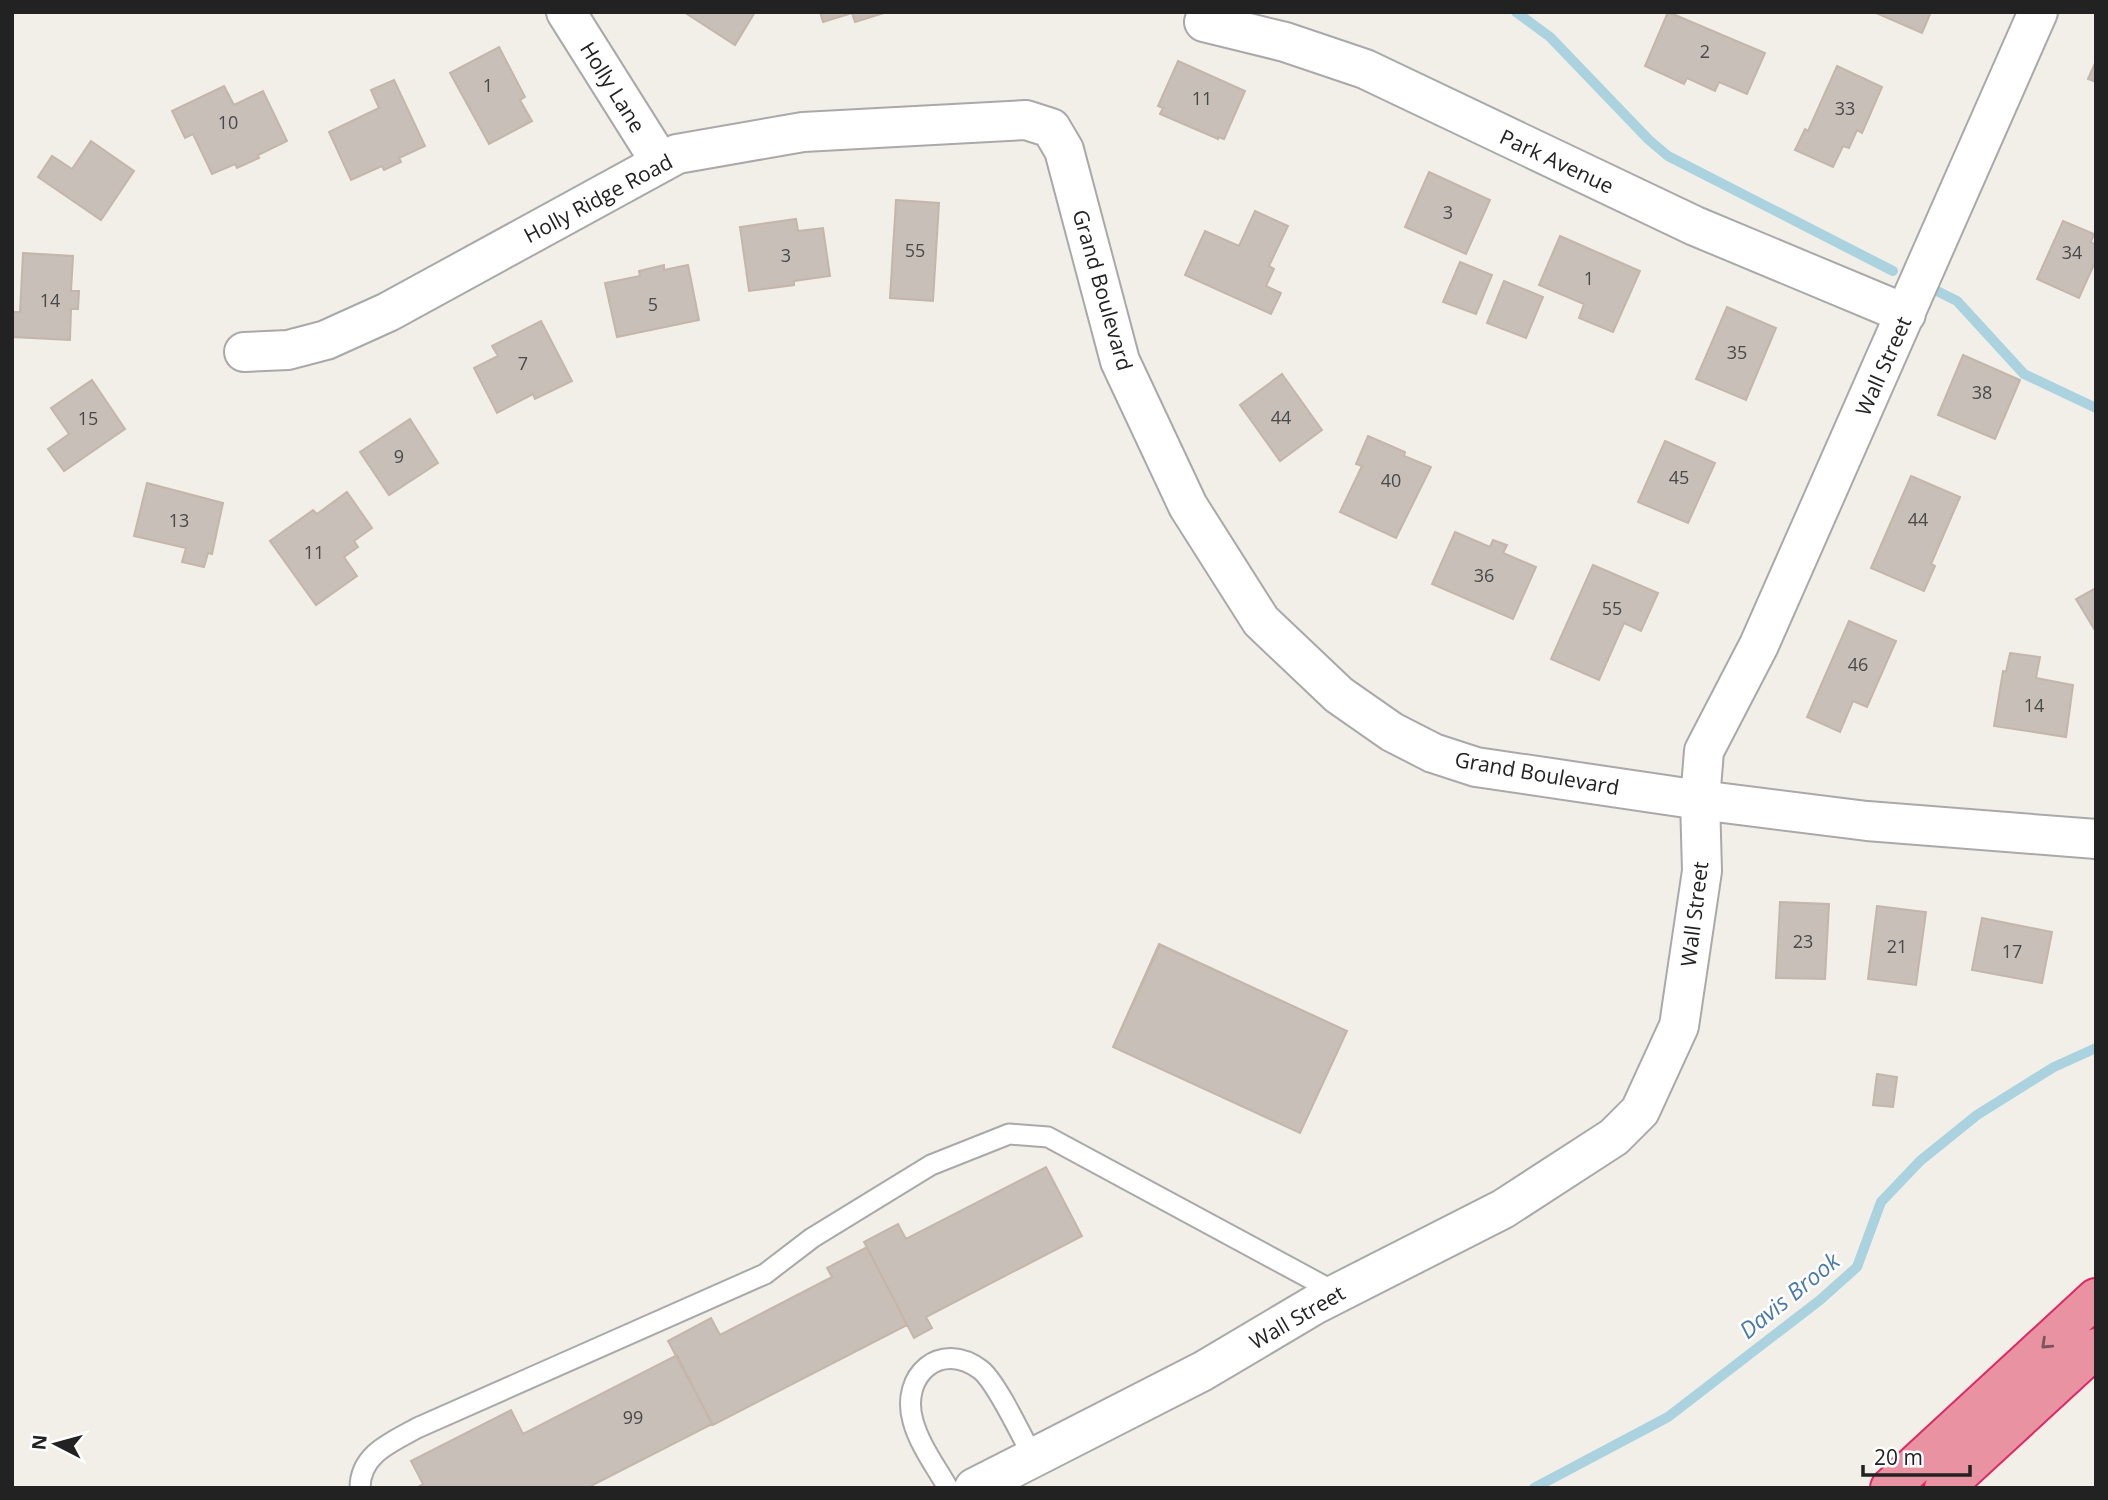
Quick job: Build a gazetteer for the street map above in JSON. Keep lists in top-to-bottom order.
{
  "streets": {
    "street": [
      "Holly Lane",
      "Park Avenue",
      "Holly Ridge Road",
      "Grand Boulevard",
      "Wall Street"
    ]
  },
  "crossings": [
    ["Holly Lane", "Holly Ridge Road"],
    ["Park Avenue", "Wall Street"],
    ["Holly Ridge Road", "Grand Boulevard"],
    ["Grand Boulevard", "Wall Street"]
  ],
  "water": ["Davis Brook"],
  "house_numbers": [
    "2",
    "1",
    "11",
    "33",
    "10",
    "3",
    "55",
    "34",
    "3",
    "1",
    "14",
    "5",
    "35",
    "7",
    "38",
    "44",
    "15",
    "9",
    "45",
    "40",
    "44",
    "13",
    "11",
    "36",
    "55",
    "46",
    "14",
    "23",
    "21",
    "17",
    "99"
  ],
  "scale_bar": "20 m",
  "north": "left"
}
